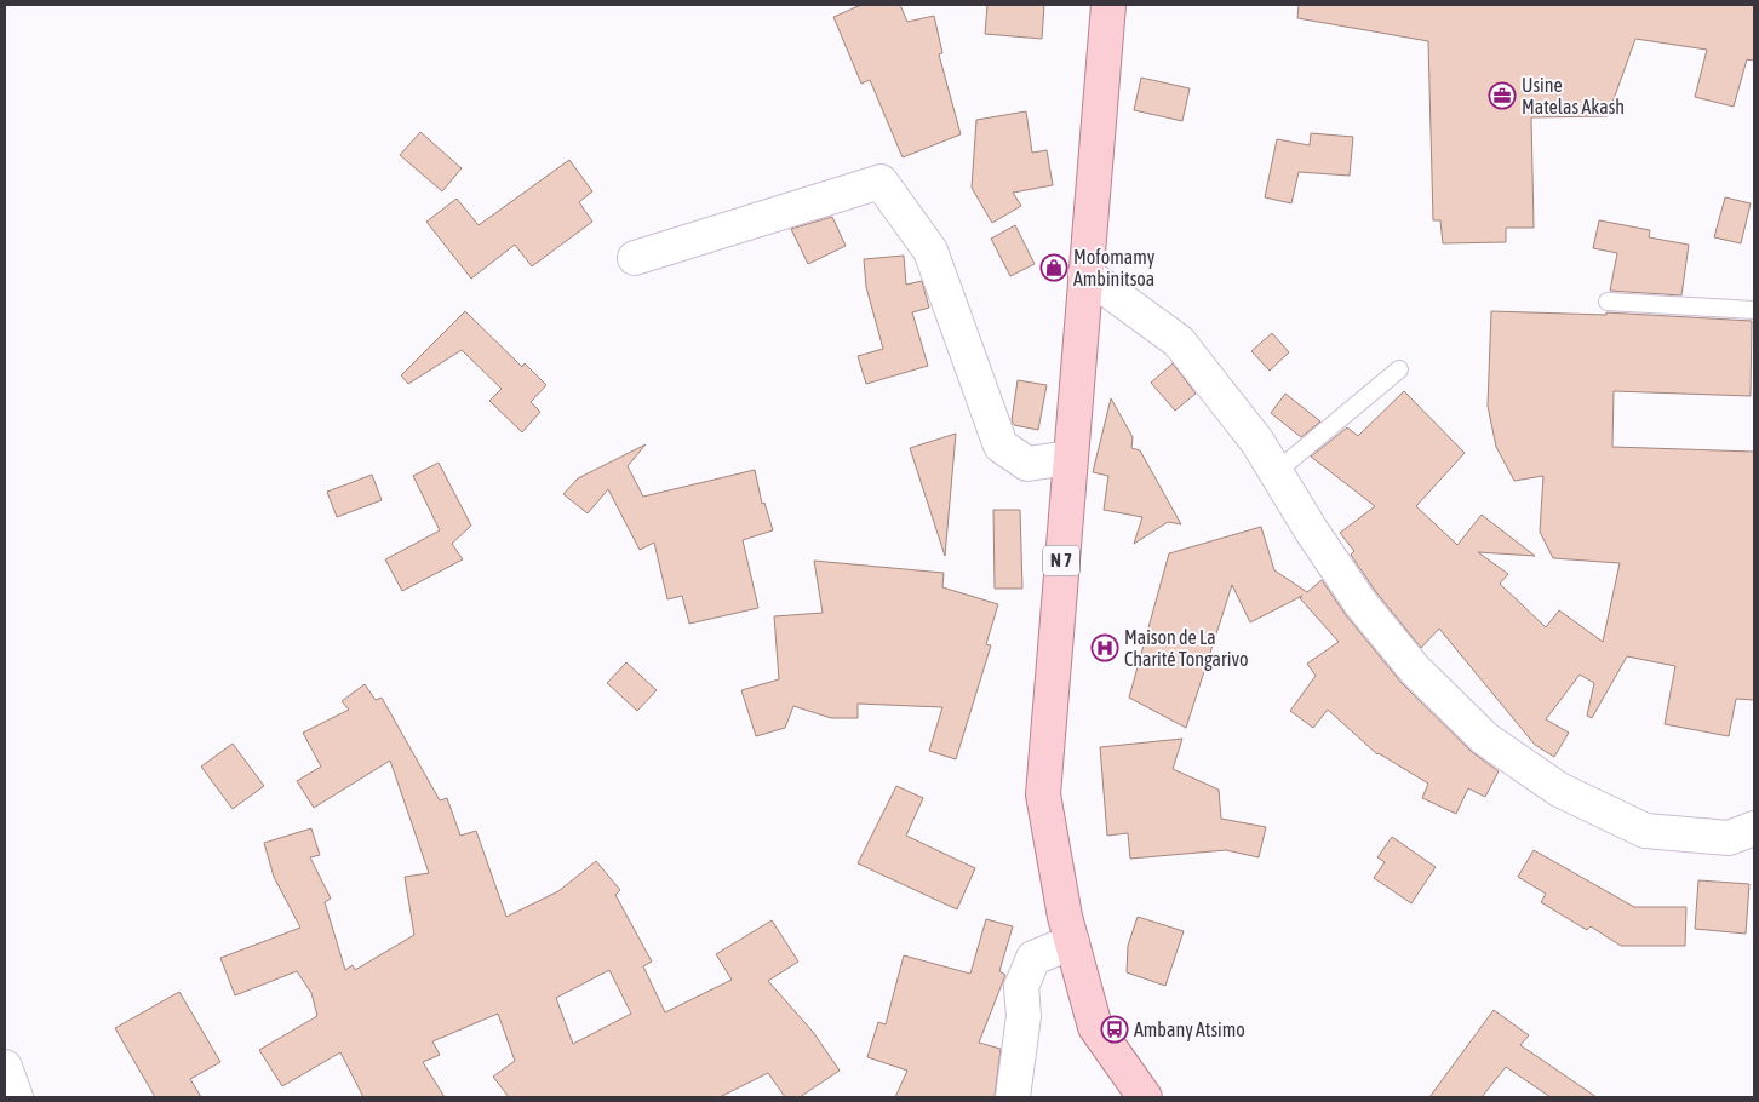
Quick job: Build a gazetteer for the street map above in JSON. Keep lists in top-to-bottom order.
{
  "streets": {
    "main road": ["N 7"]
  },
  "places": {
    "office": ["Usine Matelas Akash"],
    "shop": ["Mofomamy Ambinitsoa"],
    "hospital": ["Maison de La Charité Tongarivo"],
    "bus stop": ["Ambany Atsimo"]
  }
}
